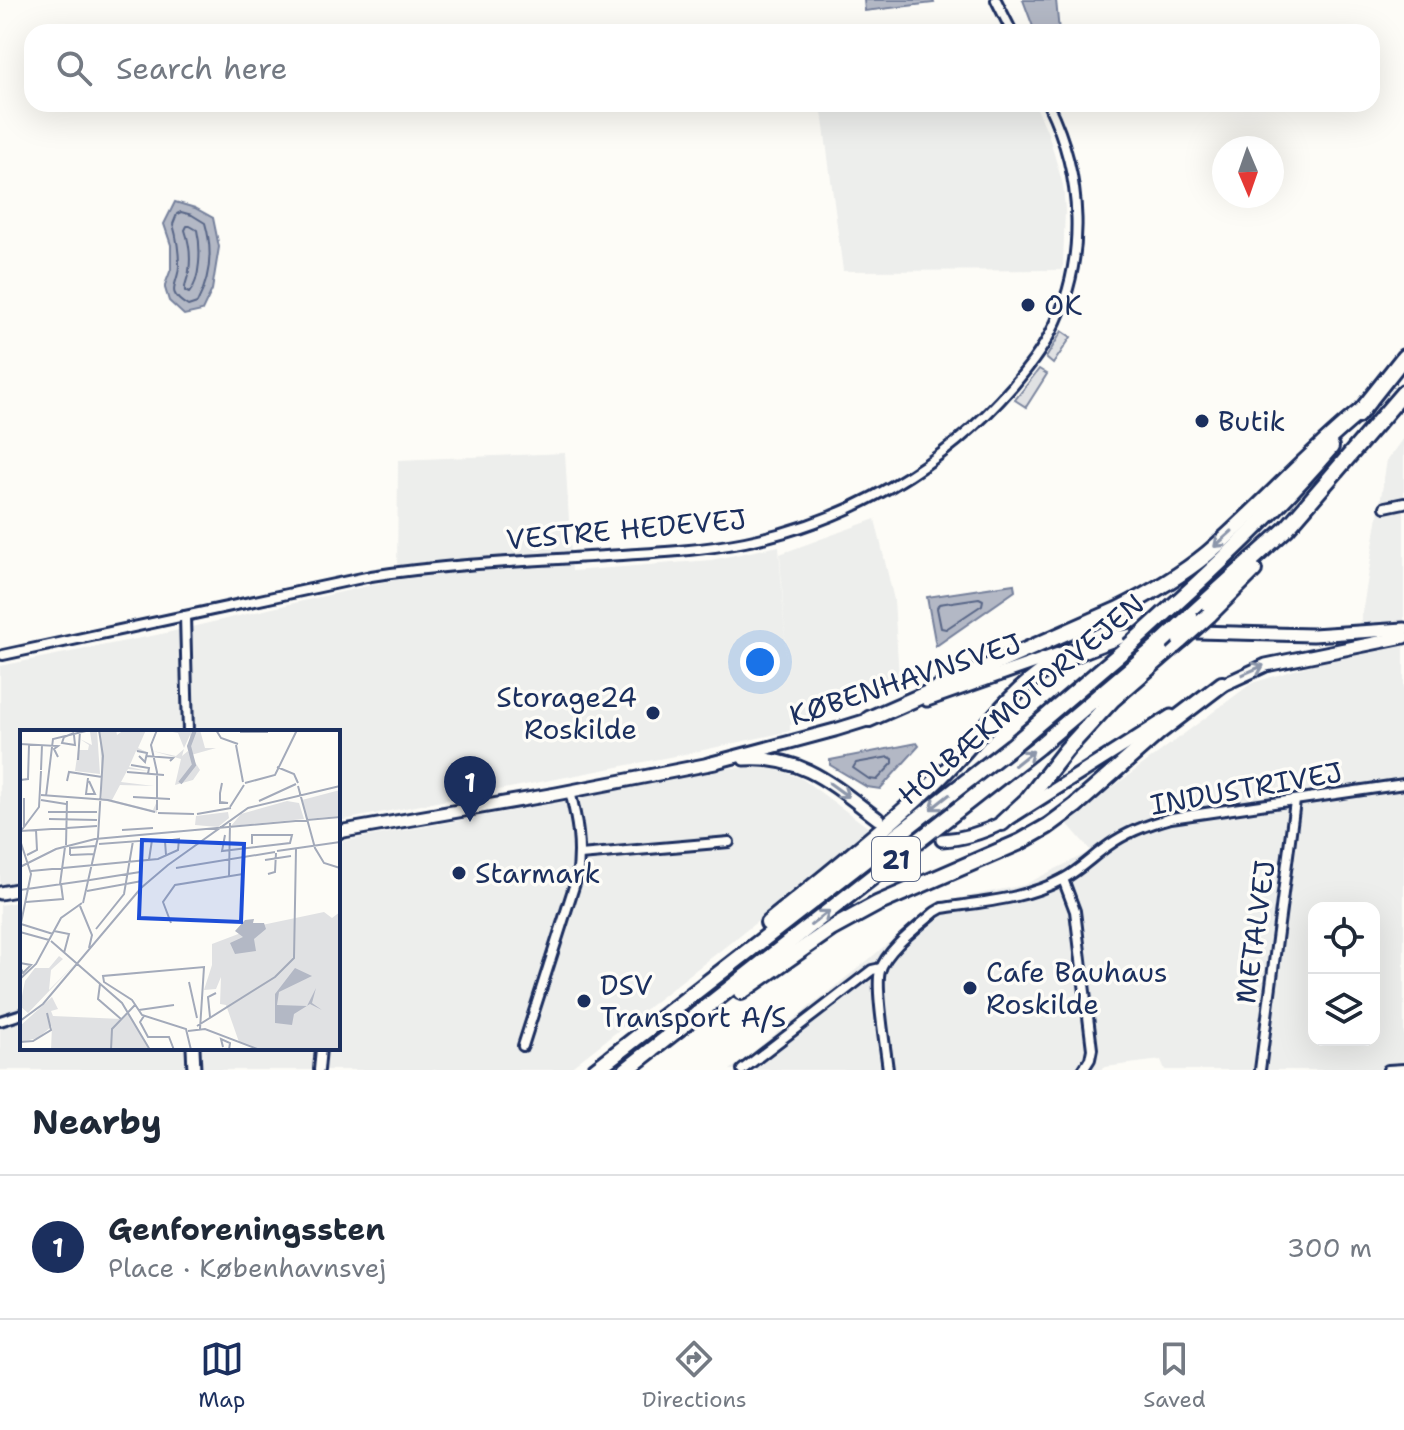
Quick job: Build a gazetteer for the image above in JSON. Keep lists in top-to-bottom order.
{
  "streets": {
    "highway": ["HOLBÆKMOTORVEJEN", "21"],
    "main road": ["KØBENHAVNSVEJ"],
    "street": ["VESTRE HEDEVEJ", "INDUSTRIVEJ", "METALVEJ"]
  },
  "crossings": [
    ["KØBENHAVNSVEJ", "HOLBÆKMOTORVEJEN"],
    ["INDUSTRIVEJ", "METALVEJ"]
  ],
  "places": [
    "OK",
    "Butik",
    "Storage24 Roskilde",
    "Starmark",
    "Cafe Bauhaus Roskilde",
    "DSV Transport A/S"
  ],
  "north": "bottom",
  "page": {
    "search": "Search here",
    "pins": "1",
    "heading": "Nearby",
    "list": [
      {
        "mark": "1",
        "name": "Genforeningssten",
        "note": "Place · Københavnsvej",
        "value": "300 m"
      }
    ],
    "nav": ["Map", "Directions", "Saved"]
  }
}
